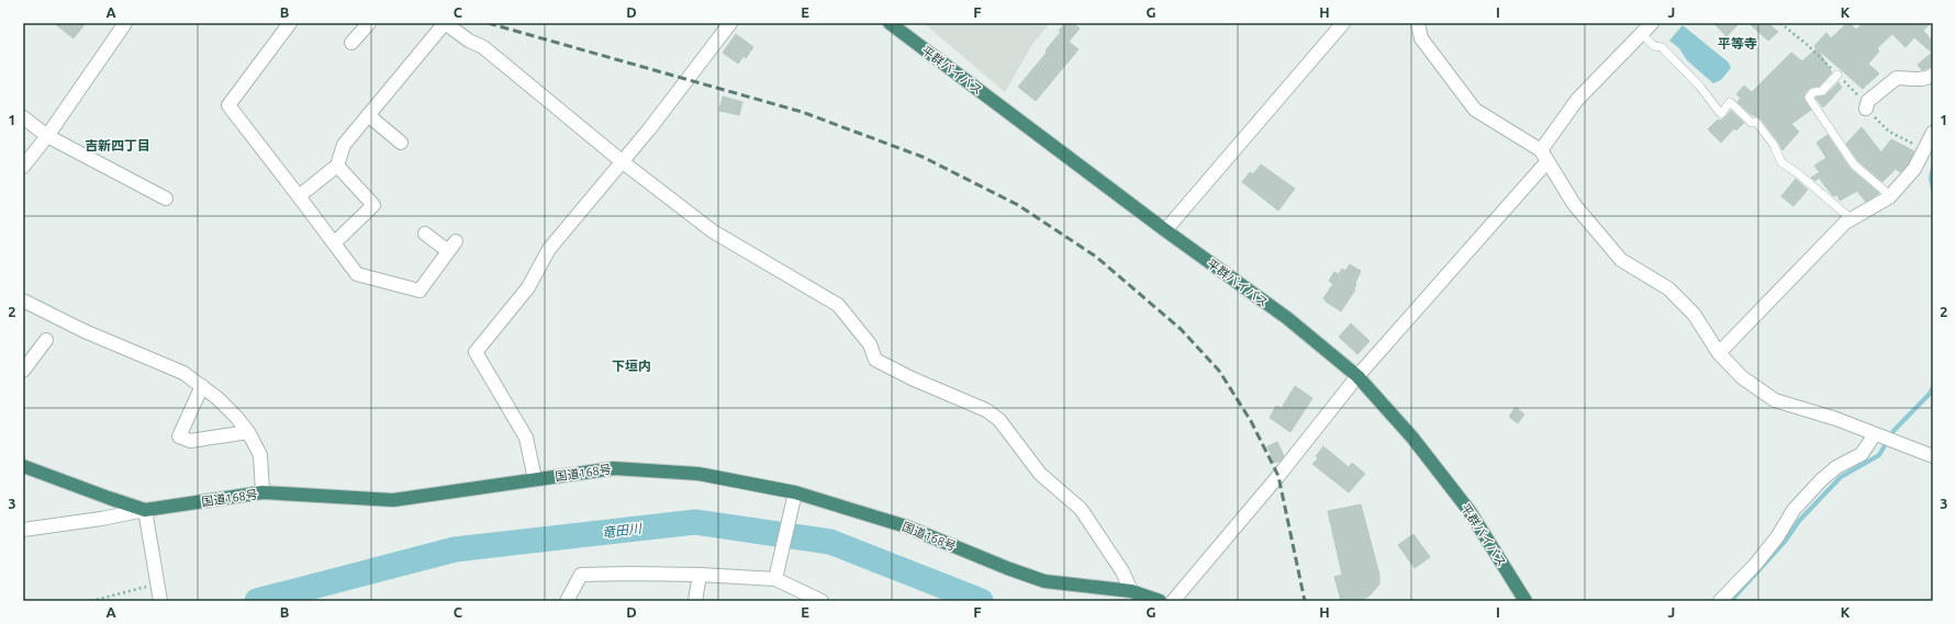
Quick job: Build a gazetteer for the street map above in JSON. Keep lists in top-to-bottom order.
{
  "streets": {
    "highway": ["平群バイパス", "国道168号"]
  },
  "districts": ["平等寺", "吉新四丁目", "下垣内"],
  "water": ["竜田川"],
  "grid": {
    "columns": [
      "A",
      "B",
      "C",
      "D",
      "E",
      "F",
      "G",
      "H",
      "I",
      "J",
      "K"
    ],
    "rows": ["1", "2", "3"]
  }
}
